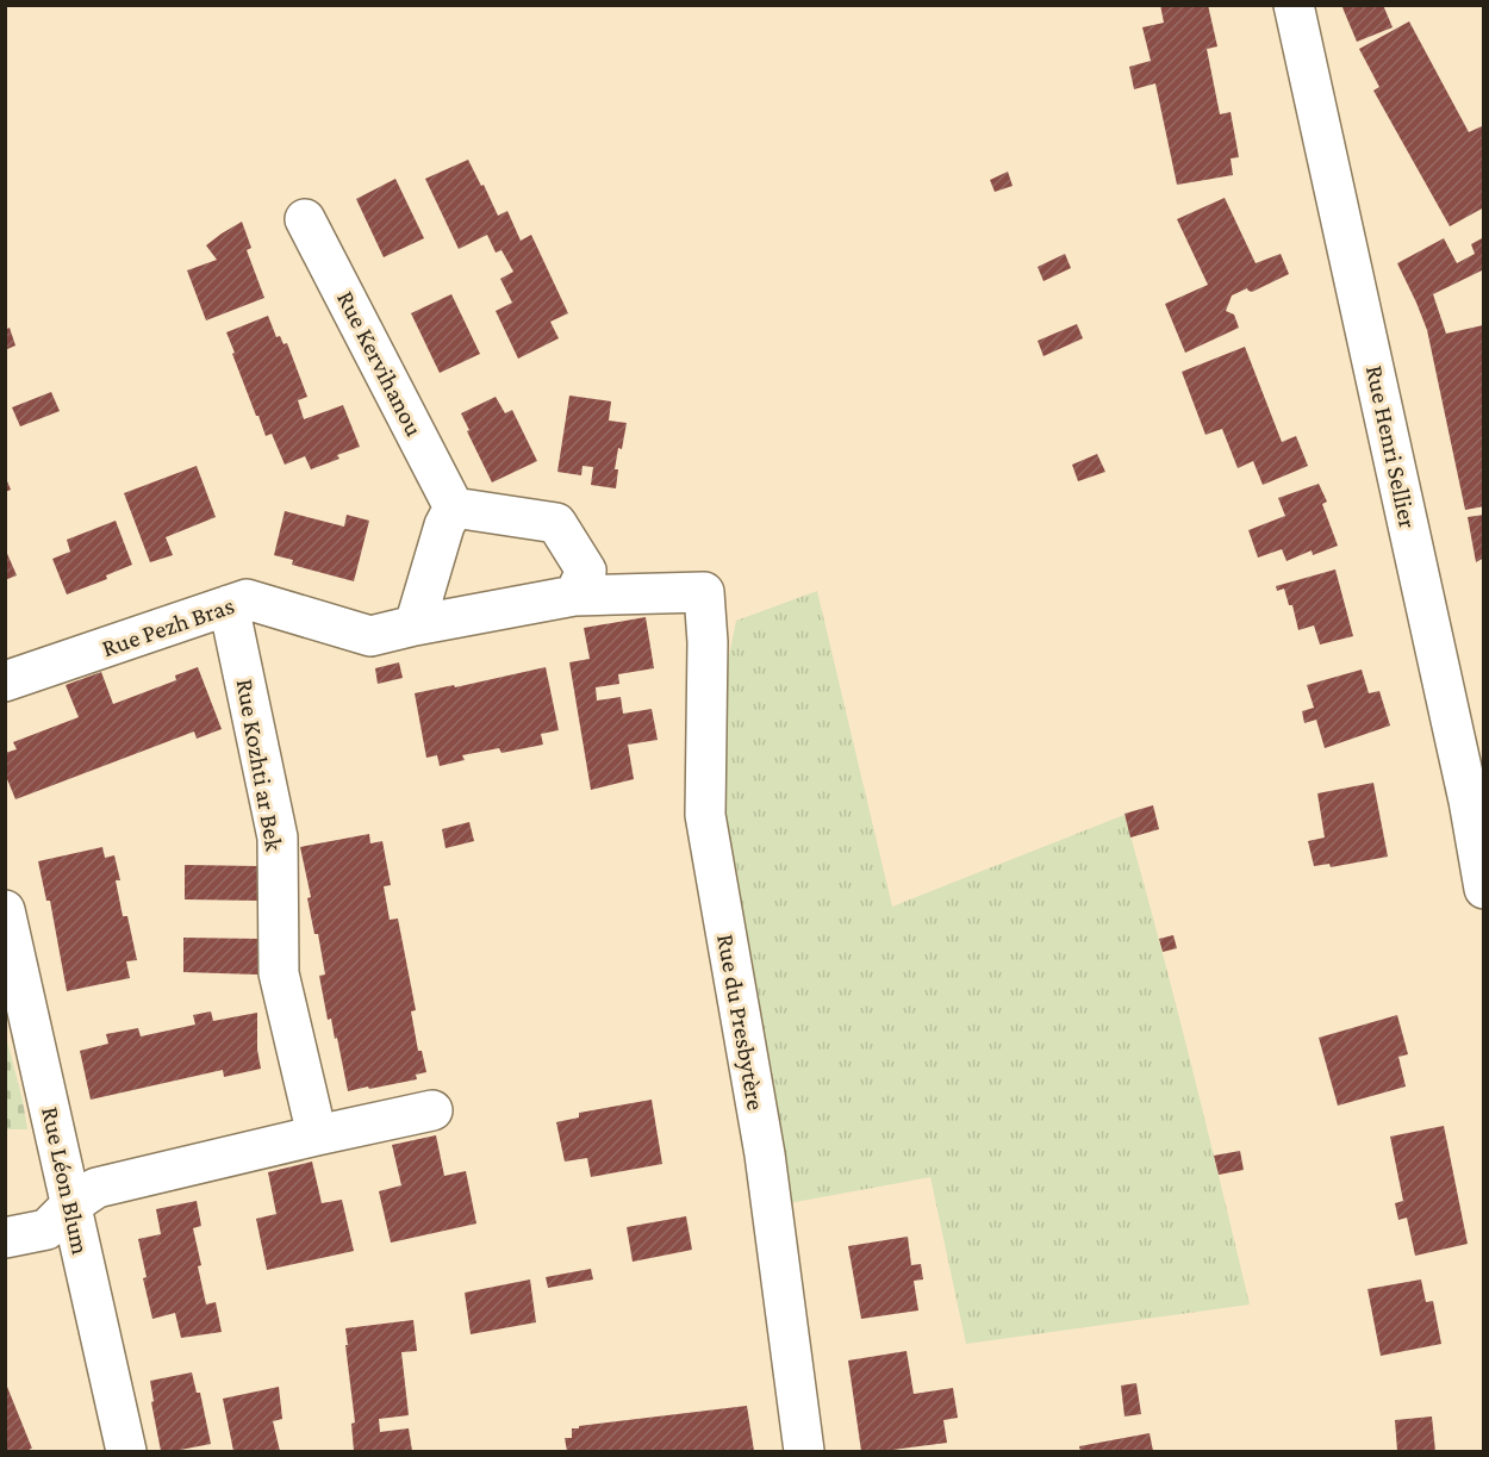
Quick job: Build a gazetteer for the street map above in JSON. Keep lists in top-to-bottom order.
{
  "streets": {
    "street": [
      "Rue Kervihanou",
      "Rue Henri Sellier",
      "Rue Pezh Bras",
      "Rue Kozhti ar Bek",
      "Rue du Presbytère",
      "Rue Léon Blum"
    ]
  },
  "crossings": [
    ["Rue Pezh Bras", "Rue Kozhti ar Bek"],
    ["Rue Pezh Bras", "Rue du Presbytère"]
  ]
}
